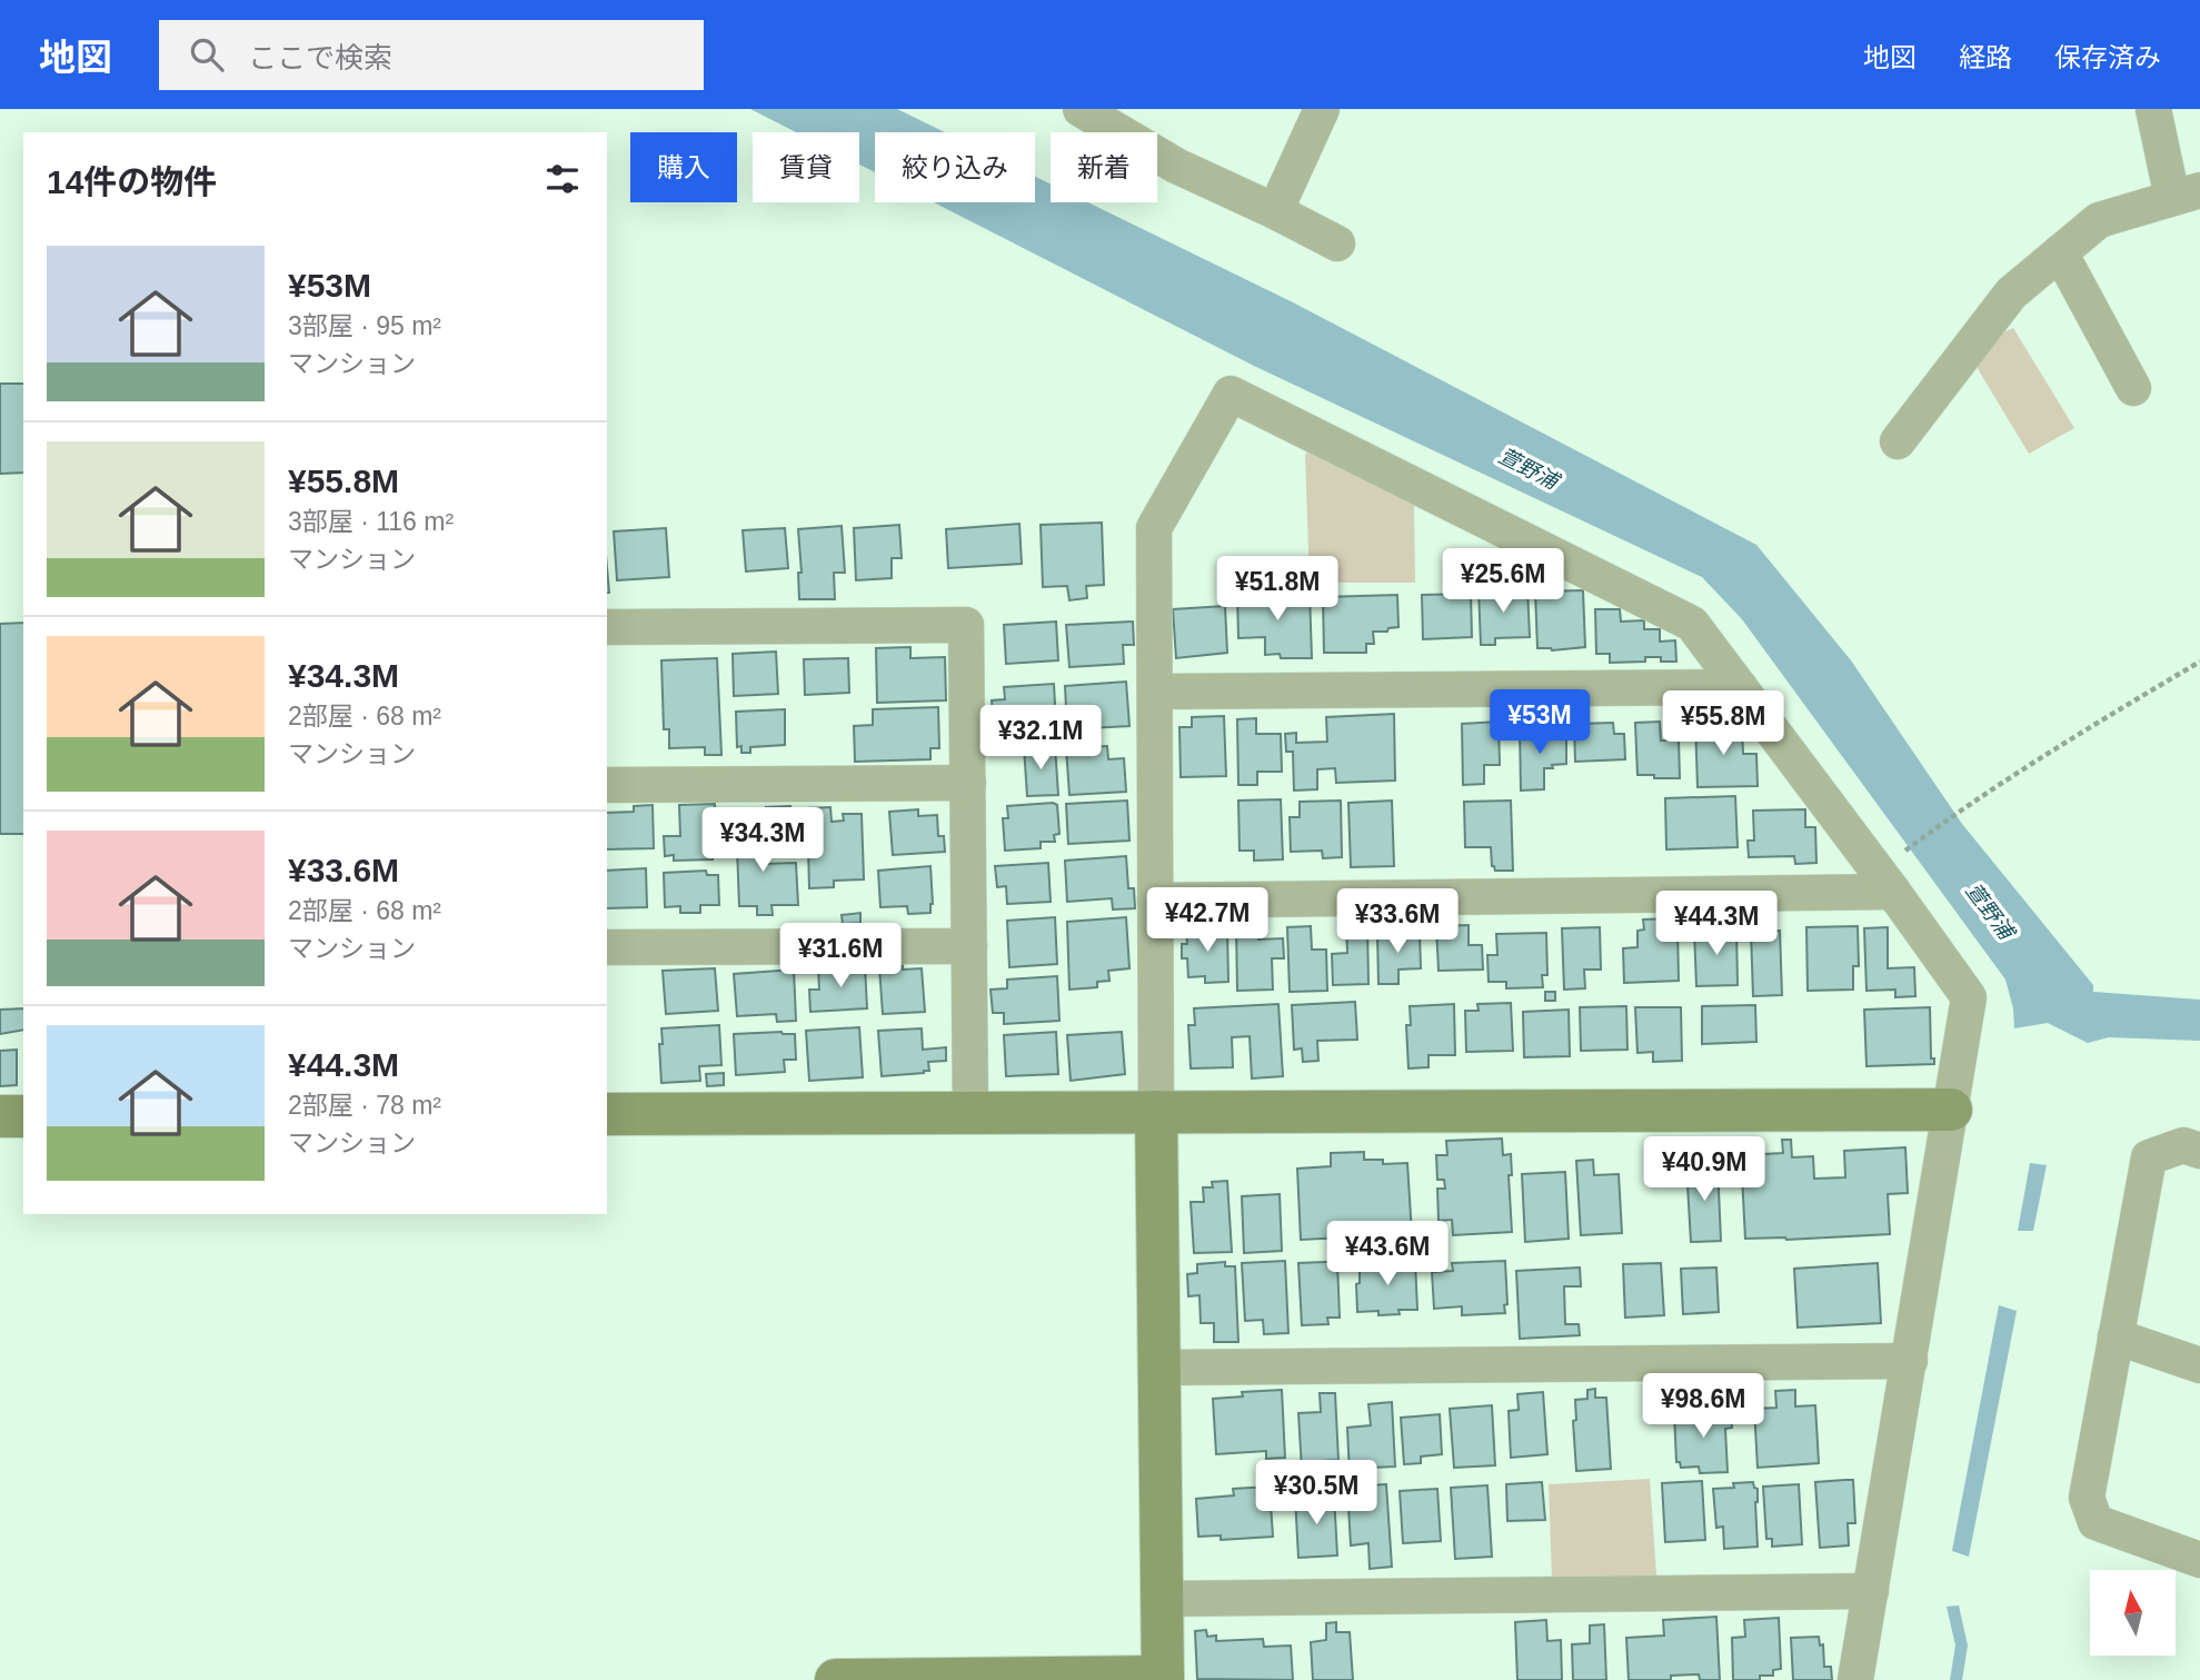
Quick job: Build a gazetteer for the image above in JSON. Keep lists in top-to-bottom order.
{
  "water": ["萱野浦"],
  "north": "top",
  "page": {
    "header": "地図",
    "search": "ここで検索",
    "nav": ["地図", "経路", "保存済み"],
    "chip": [
      "購入",
      "賃貸",
      "絞り込み",
      "新着"
    ],
    "heading": "14件の物件",
    "list": [
      {
        "name": "¥53M",
        "note": "3部屋 · 95 m² · マンション"
      },
      {
        "name": "¥55.8M",
        "note": "3部屋 · 116 m² · マンション"
      },
      {
        "name": "¥34.3M",
        "note": "2部屋 · 68 m² · マンション"
      },
      {
        "name": "¥33.6M",
        "note": "2部屋 · 68 m² · マンション"
      },
      {
        "name": "¥44.3M",
        "note": "2部屋 · 78 m² · マンション"
      }
    ],
    "price": [
      "¥25.6M",
      "¥51.8M",
      "¥53M",
      "¥55.8M",
      "¥32.1M",
      "¥34.3M",
      "¥42.7M",
      "¥33.6M",
      "¥44.3M",
      "¥31.6M",
      "¥40.9M",
      "¥43.6M",
      "¥98.6M",
      "¥30.5M"
    ]
  }
}
